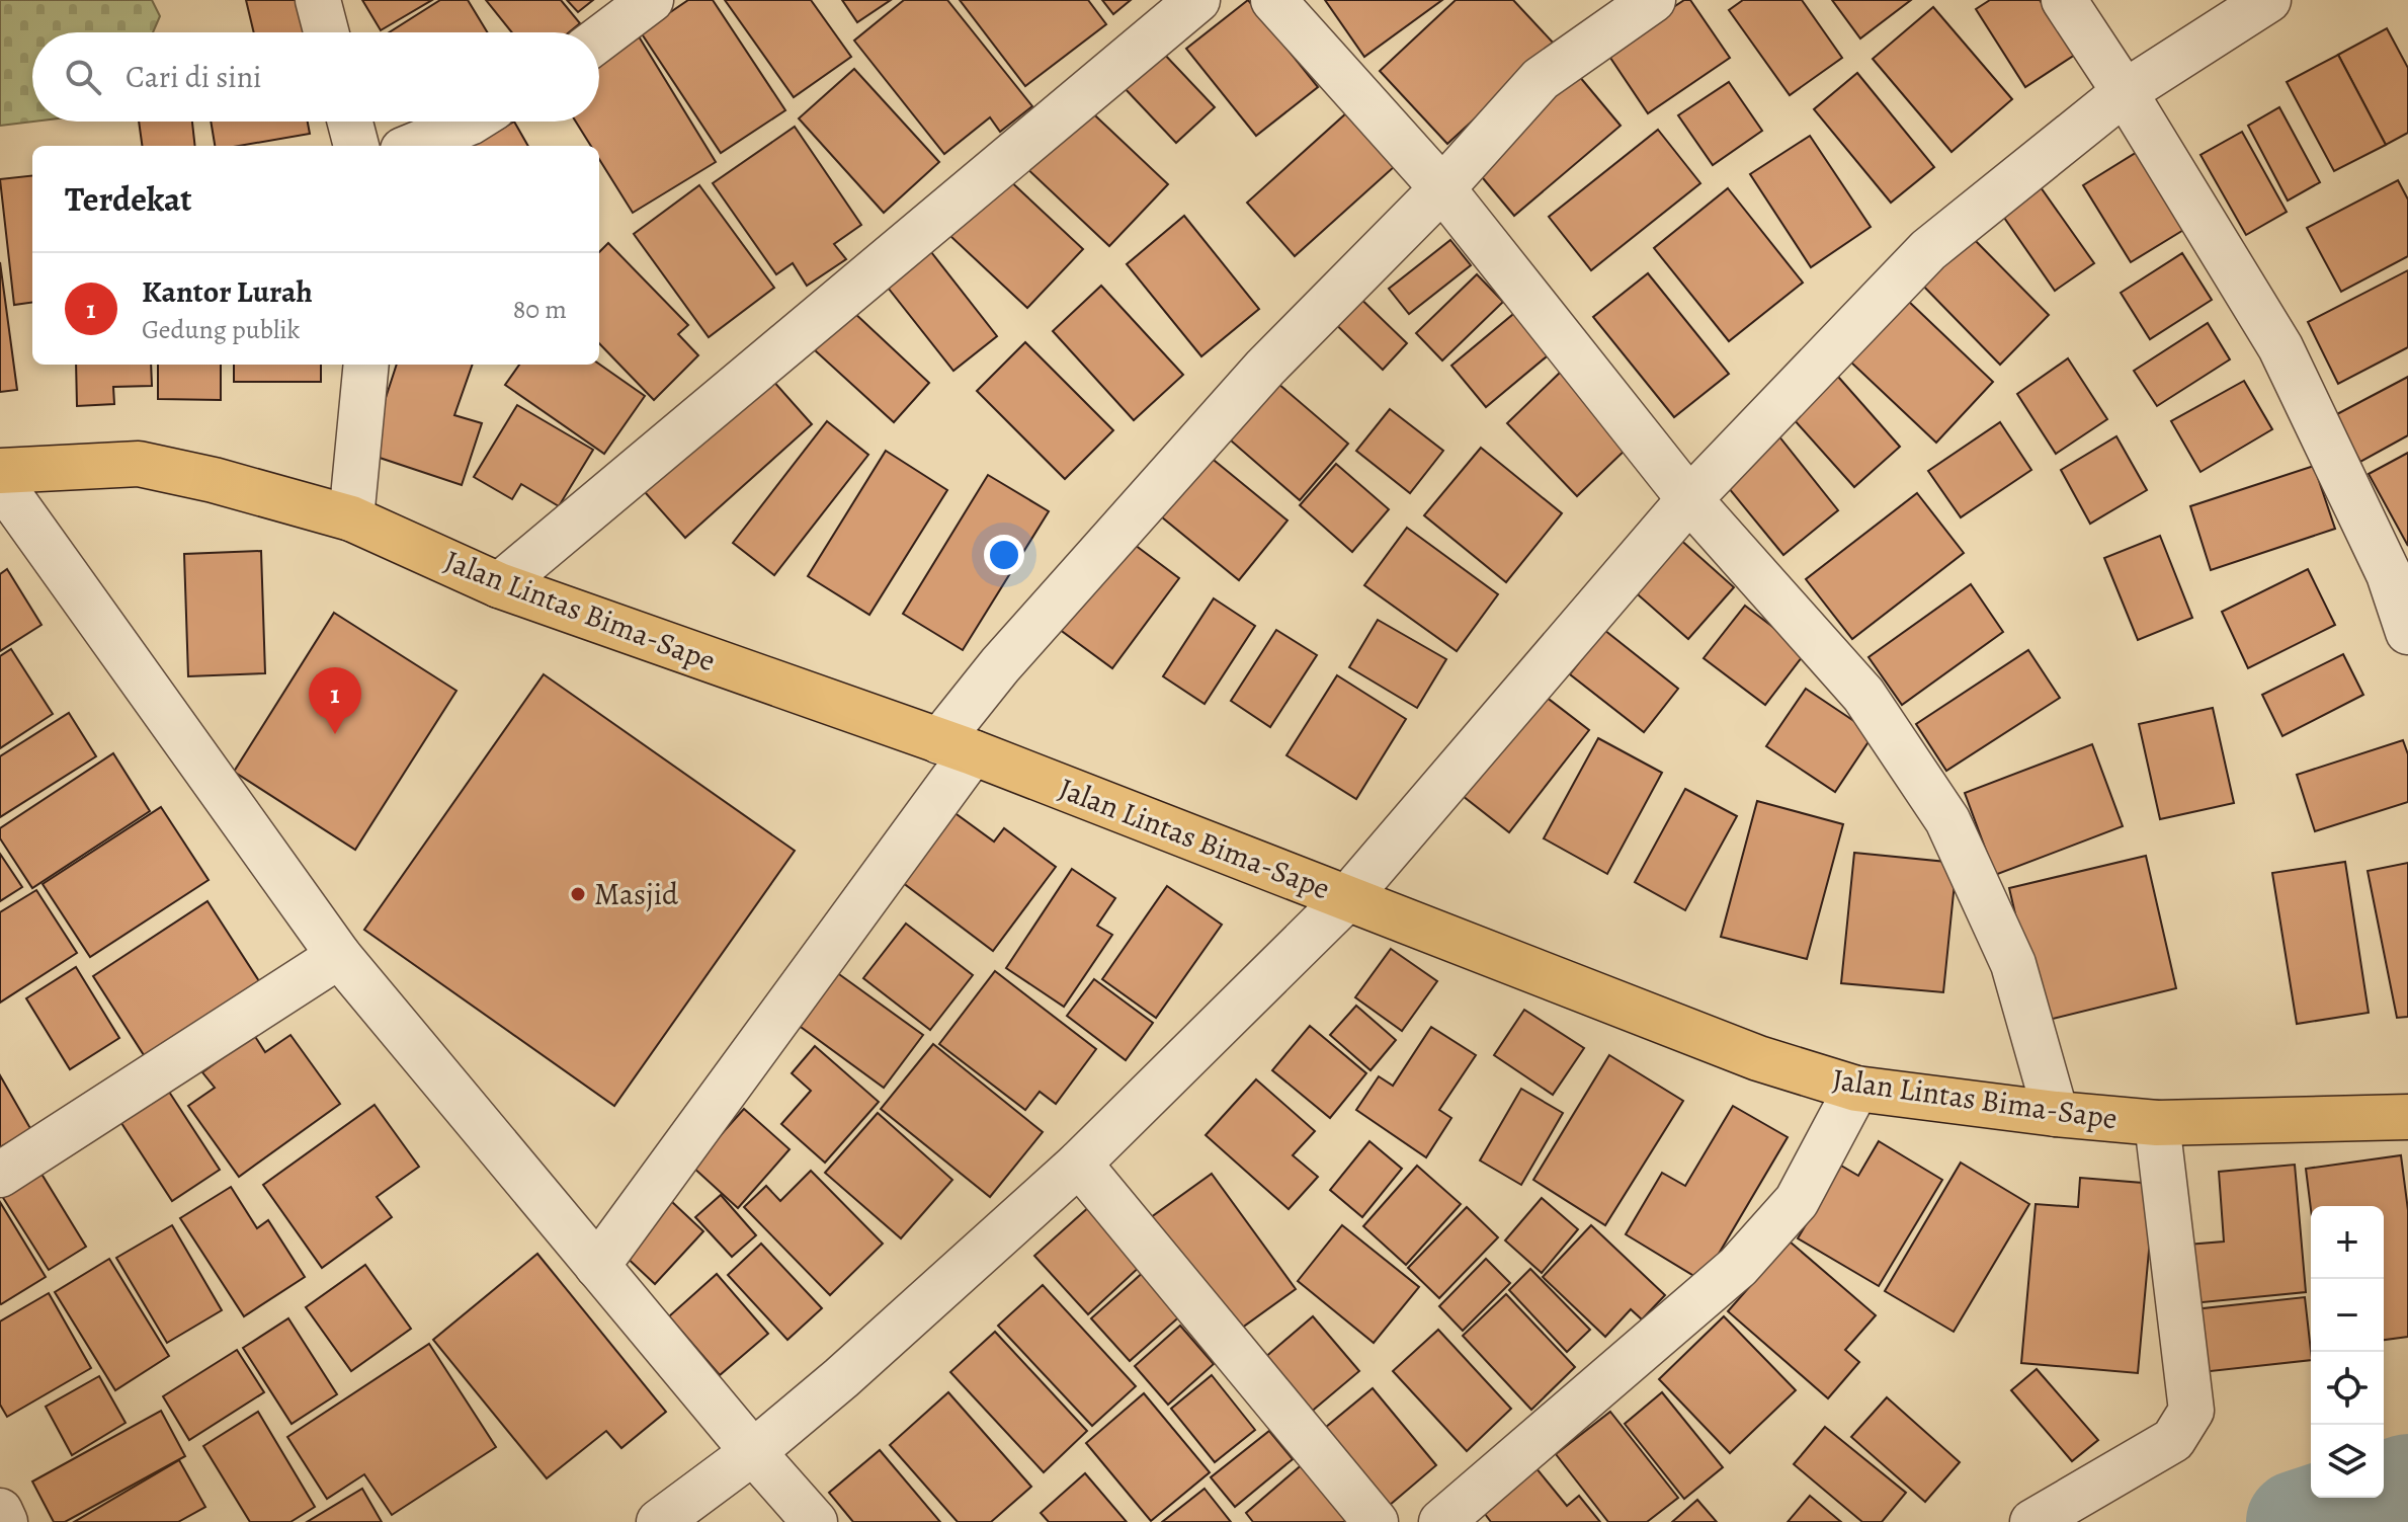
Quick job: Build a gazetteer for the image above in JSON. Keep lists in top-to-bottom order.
{
  "streets": {
    "highway": ["Jalan Lintas Bima-Sape"]
  },
  "places": ["Masjid"],
  "page": {
    "search": "Cari di sini",
    "heading": "Terdekat",
    "list": [
      {
        "mark": "1",
        "name": "Kantor Lurah",
        "note": "Gedung publik",
        "value": "80 m"
      }
    ],
    "pins": "1",
    "map_buttons": ["+", "−"]
  }
}
